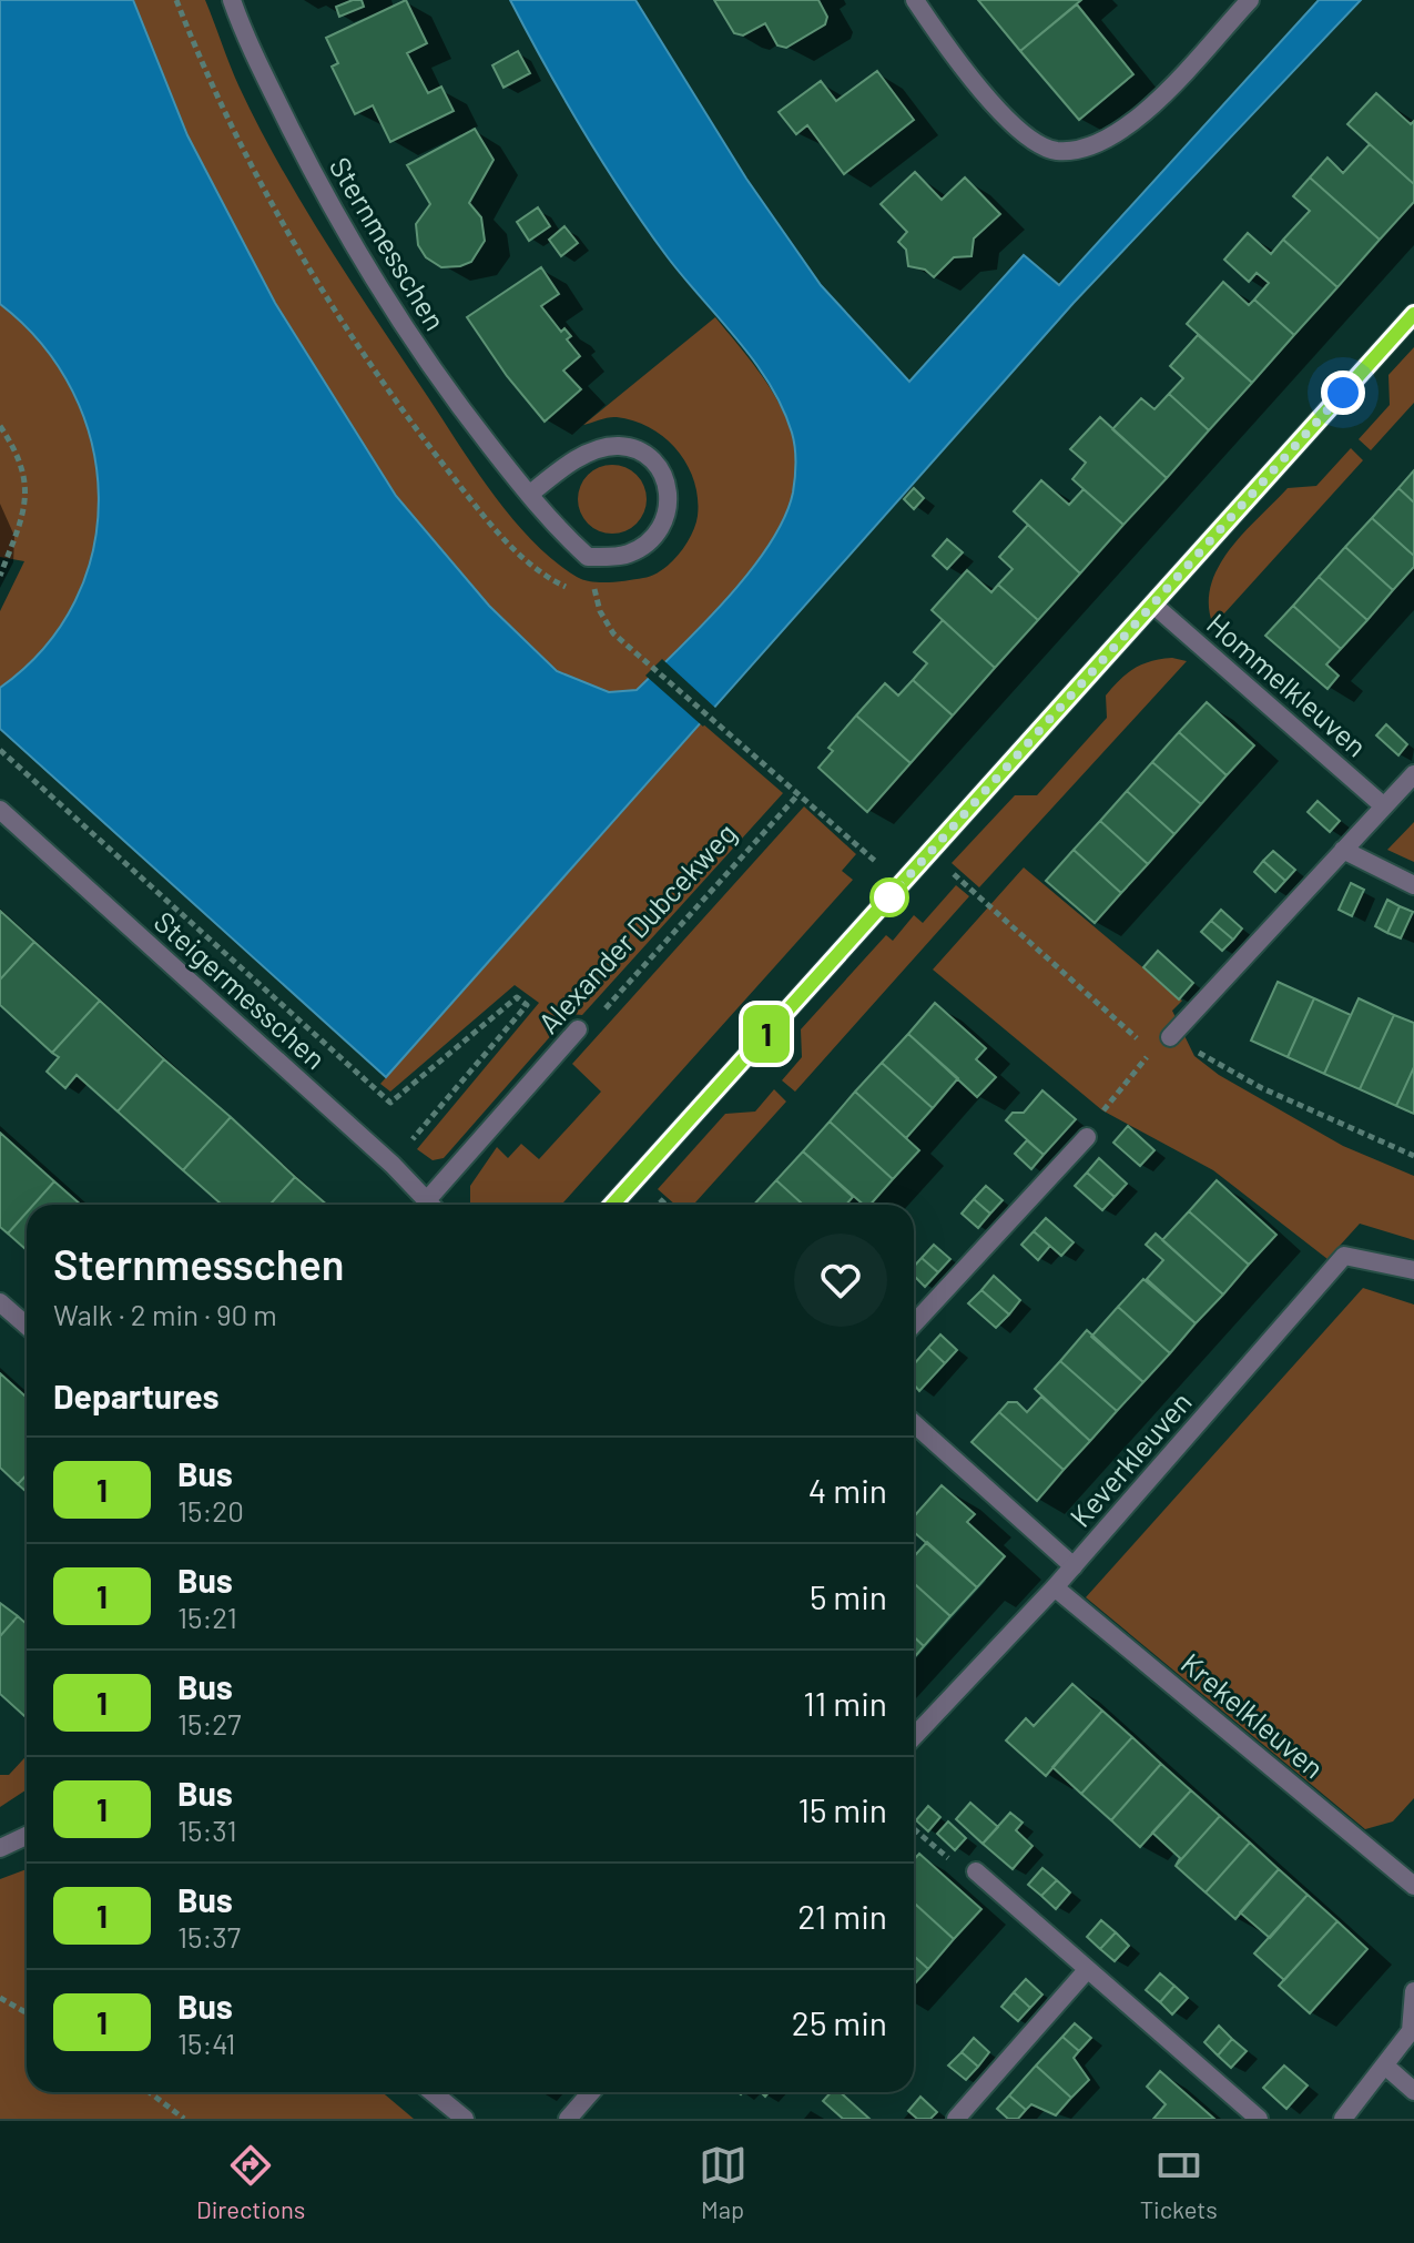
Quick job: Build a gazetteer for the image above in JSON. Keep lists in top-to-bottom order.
{
  "streets": {
    "street": [
      "Sternmesschen",
      "Hommelkleuven",
      "Alexander Dubcekweg",
      "Steigermesschen",
      "Keverkleuven",
      "Krekelkleuven"
    ]
  },
  "crossings": [
    ["Keverkleuven", "Krekelkleuven"]
  ],
  "lines": ["bus line 1"],
  "page": {
    "on_map": "1",
    "heading": [
      ["Sternmesschen", "Walk · 2 min · 90 m"],
      "Departures"
    ],
    "list": [
      {
        "mark": "1",
        "name": "Bus",
        "note": "15:20",
        "value": "4 min"
      },
      {
        "mark": "1",
        "name": "Bus",
        "note": "15:21",
        "value": "5 min"
      },
      {
        "mark": "1",
        "name": "Bus",
        "note": "15:27",
        "value": "11 min"
      },
      {
        "mark": "1",
        "name": "Bus",
        "note": "15:31",
        "value": "15 min"
      },
      {
        "mark": "1",
        "name": "Bus",
        "note": "15:37",
        "value": "21 min"
      },
      {
        "mark": "1",
        "name": "Bus",
        "note": "15:41",
        "value": "25 min"
      }
    ],
    "tabs": ["Directions", "Map", "Tickets"]
  }
}
